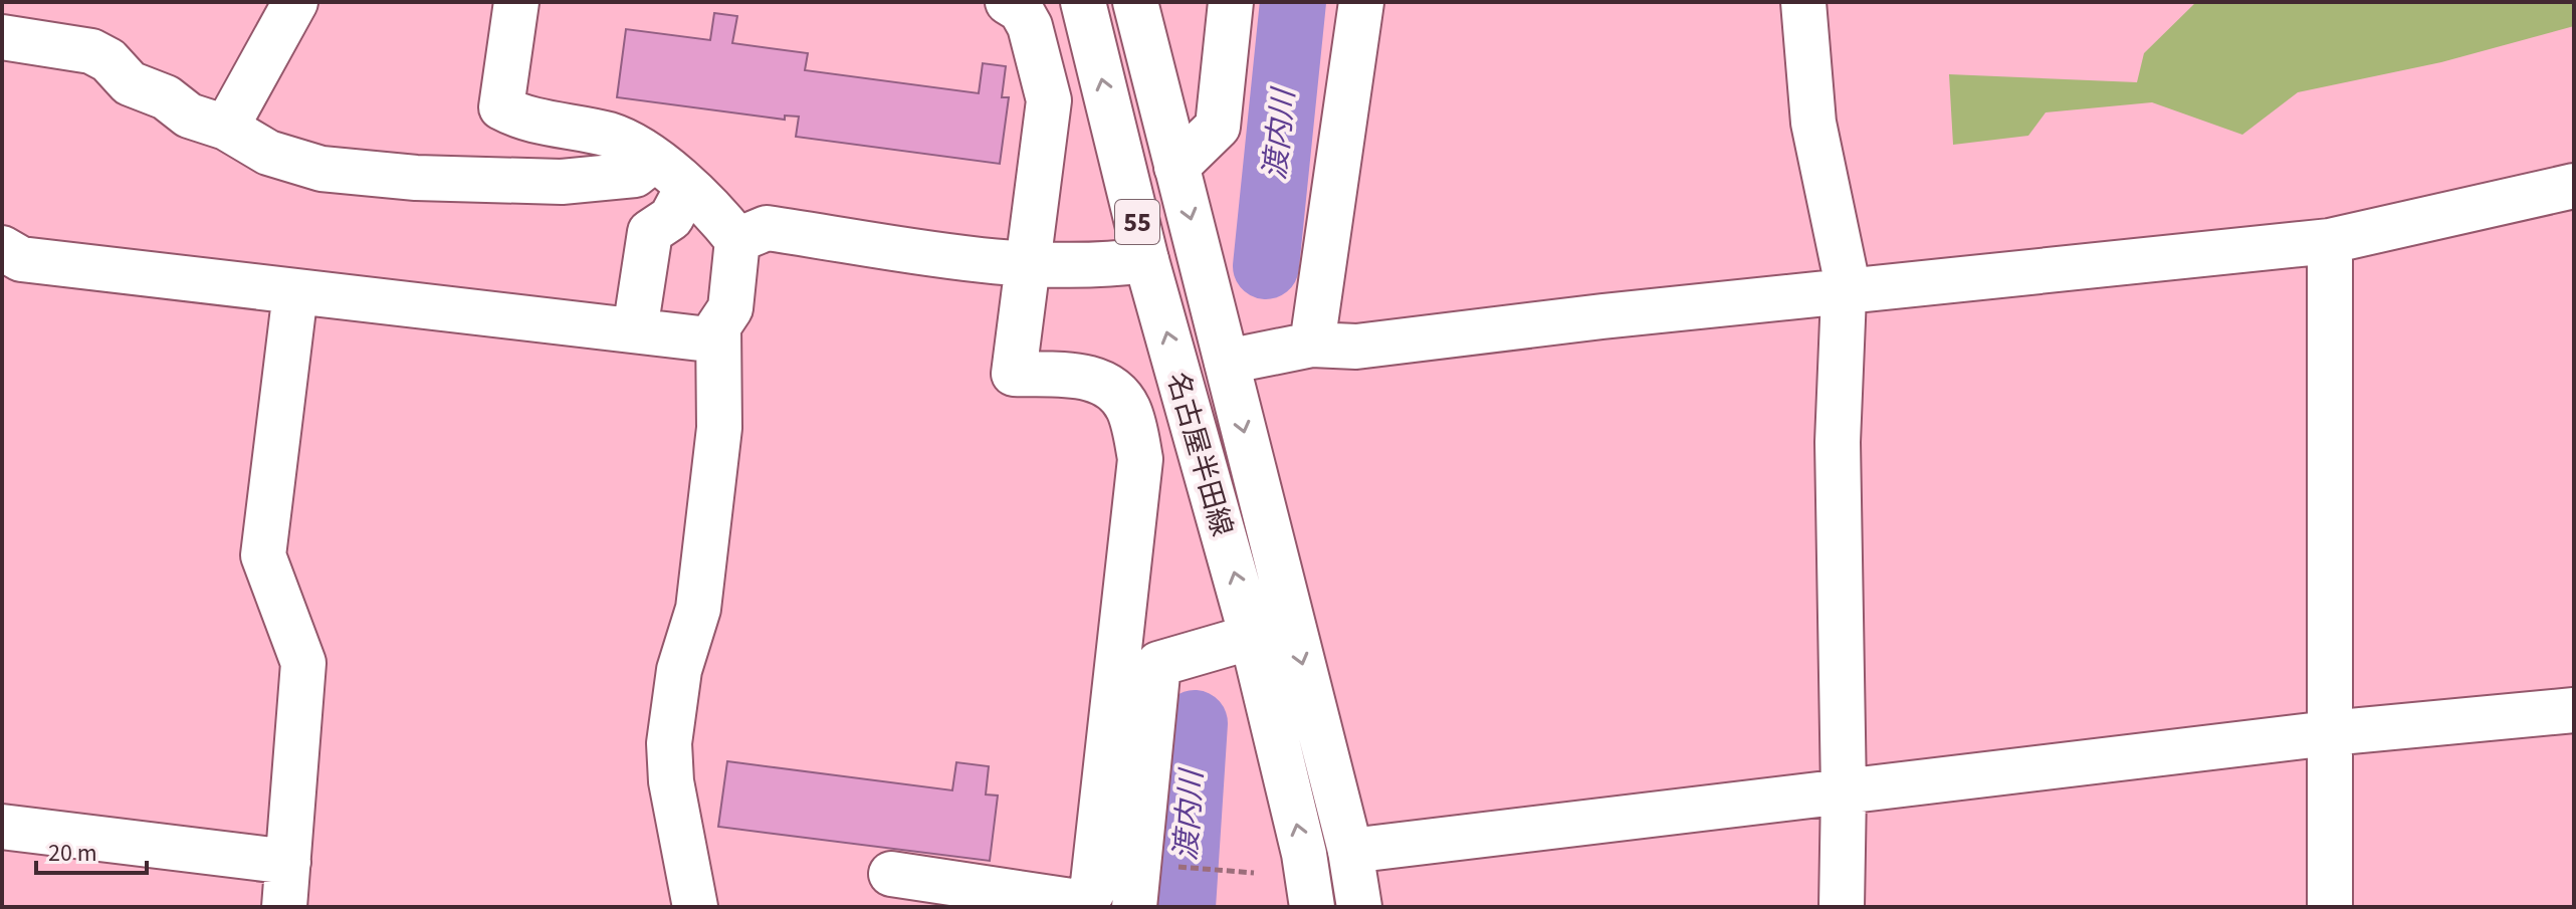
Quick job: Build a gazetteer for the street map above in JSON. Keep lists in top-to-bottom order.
{
  "streets": {
    "street": ["55", "名古屋半田線"]
  },
  "water": ["渡内川"],
  "scale_bar": "20 m"
}
